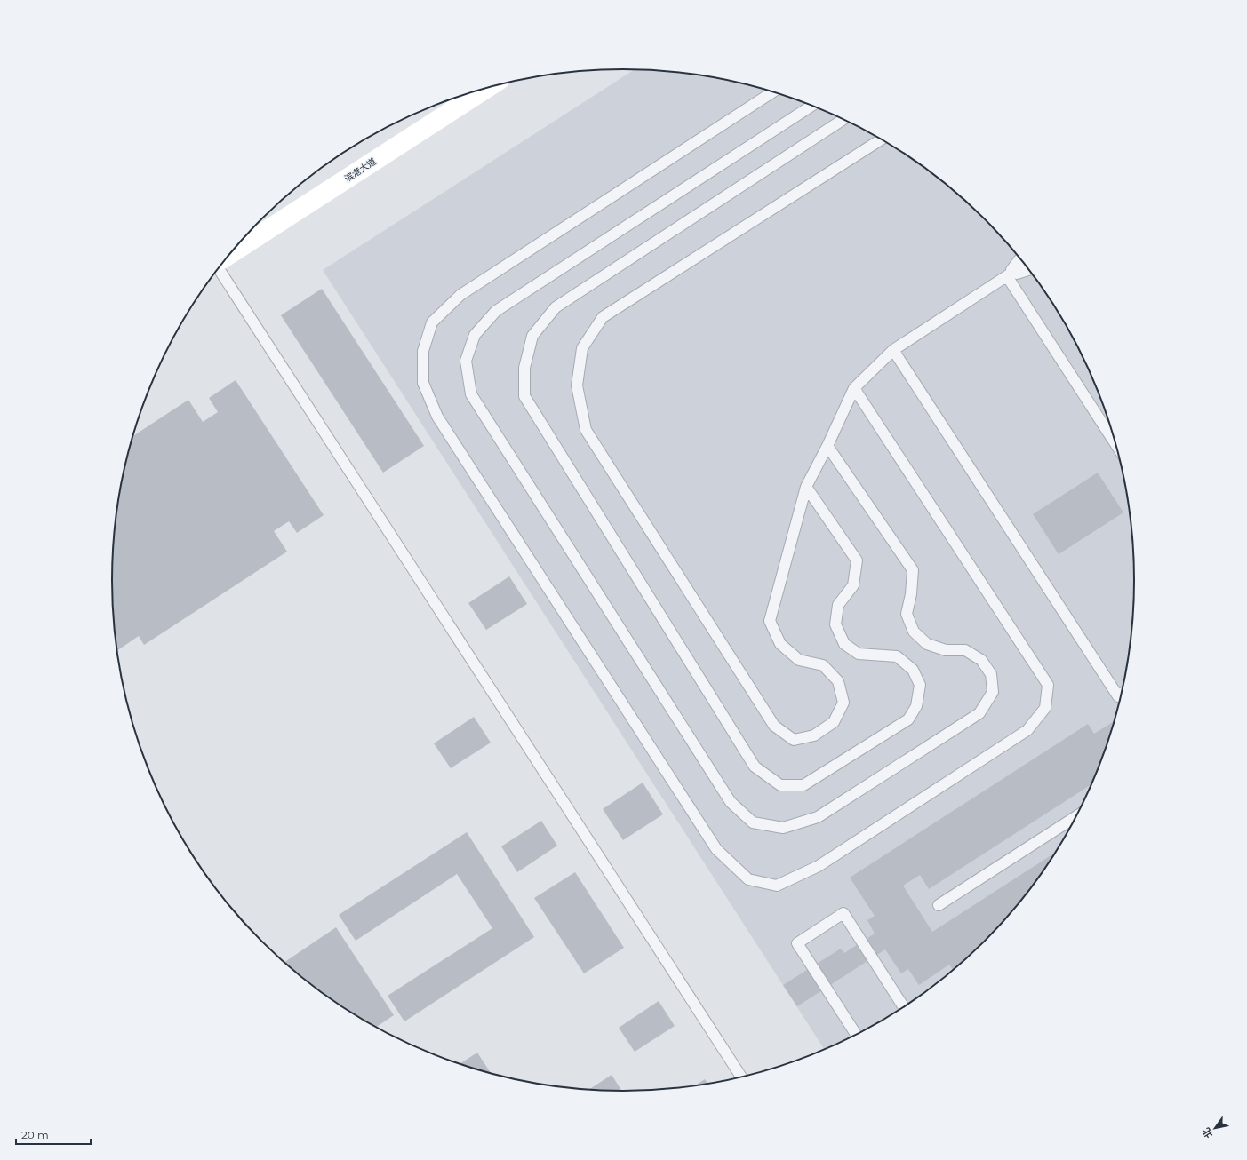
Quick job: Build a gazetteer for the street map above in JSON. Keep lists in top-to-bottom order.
{
  "streets": {
    "main road": ["滨港大道"]
  },
  "scale_bar": "20 m",
  "north": "bottom left"
}
